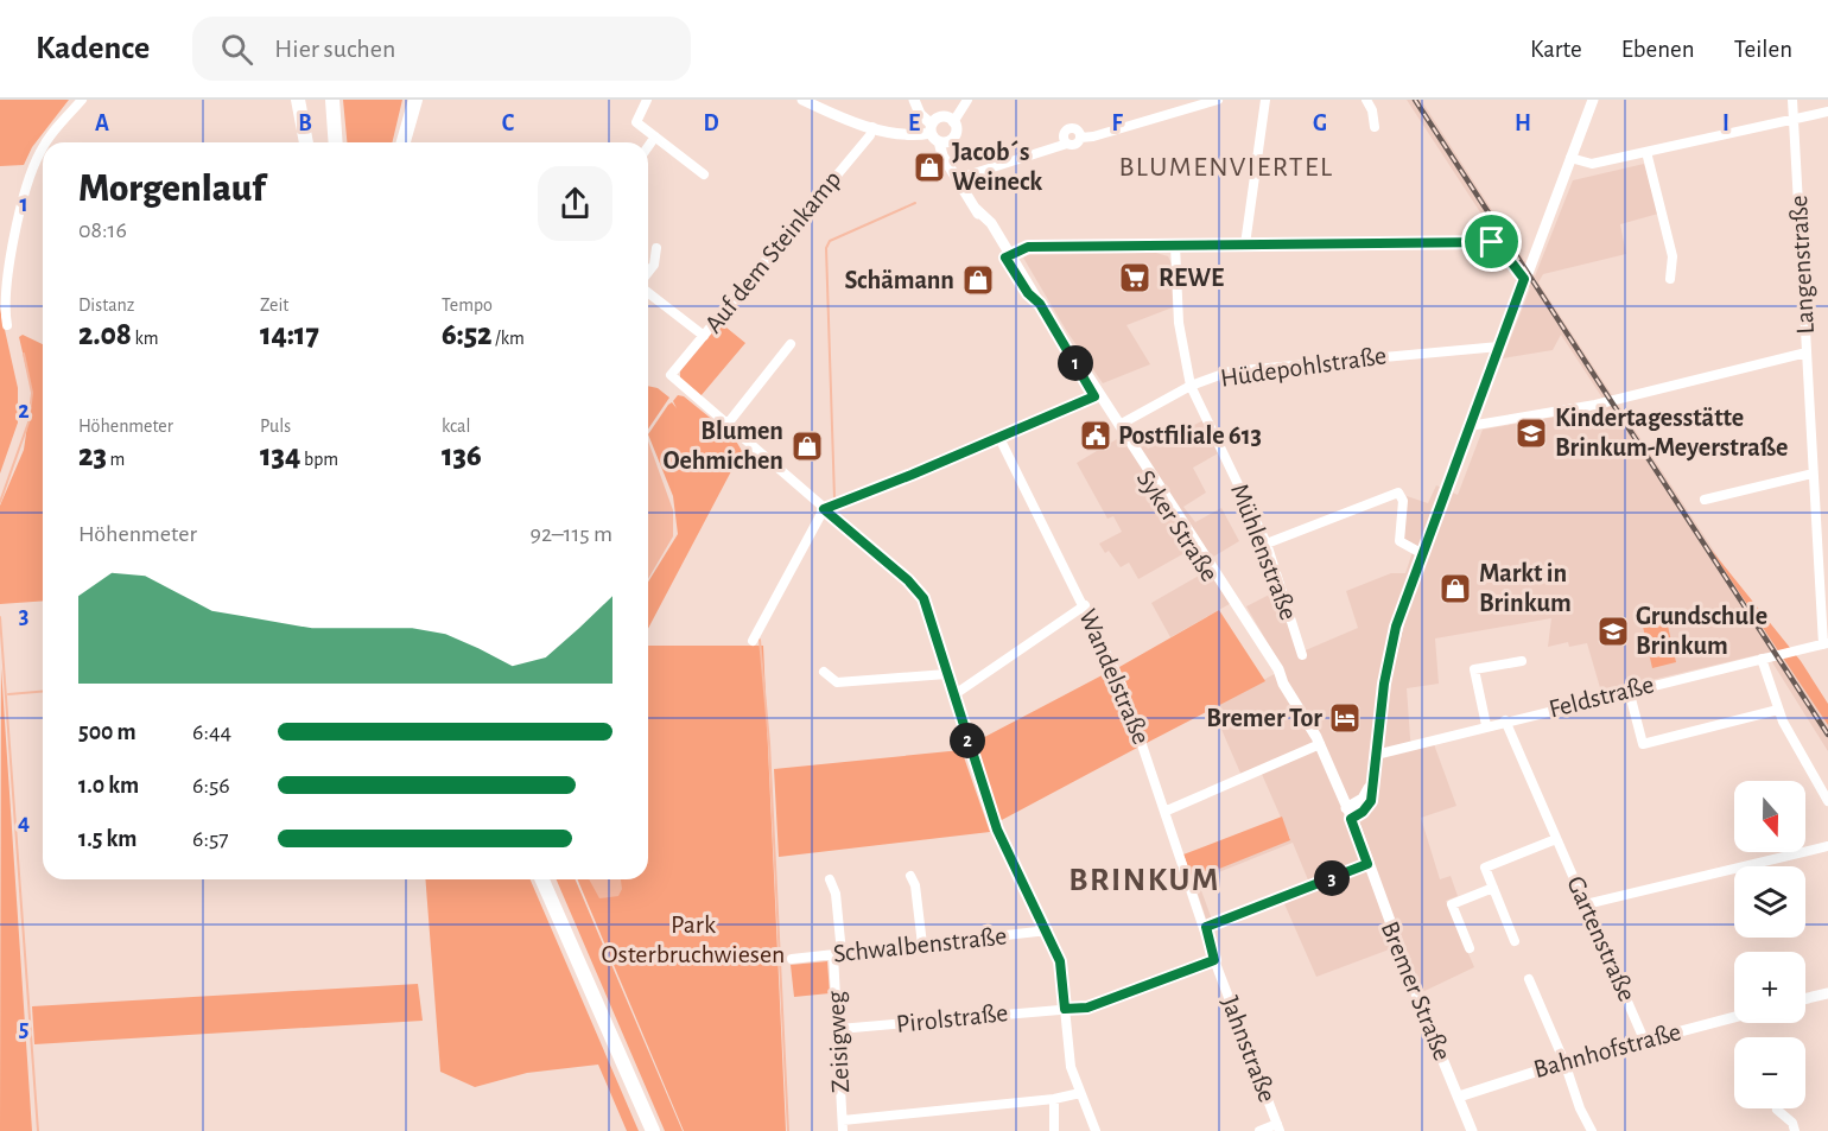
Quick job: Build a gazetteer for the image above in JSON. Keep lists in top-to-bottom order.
{
  "streets": {
    "street": [
      "Auf dem Steinkamp",
      "Langenstraße",
      "Hüdepohlstraße",
      "Syker Straße",
      "Mühlenstraße",
      "Wandelstraße",
      "Feldstraße",
      "Gartenstraße",
      "Schwalbenstraße",
      "Bremer Straße",
      "Pirolstraße",
      "Zeisigweg",
      "Jahnstraße",
      "Bahnhofstraße"
    ]
  },
  "crossings": [
    ["Langenstraße", "Feldstraße"],
    ["Hüdepohlstraße", "Syker Straße"],
    ["Hüdepohlstraße", "Mühlenstraße"],
    ["Syker Straße", "Bremer Straße"],
    ["Wandelstraße", "Jahnstraße"],
    ["Feldstraße", "Gartenstraße"],
    ["Gartenstraße", "Bahnhofstraße"],
    ["Schwalbenstraße", "Zeisigweg"],
    ["Bremer Straße", "Bahnhofstraße"],
    ["Pirolstraße", "Zeisigweg"],
    ["Pirolstraße", "Jahnstraße"]
  ],
  "districts": ["BLUMENVIERTEL", "BRINKUM"],
  "parks": ["Park Osterbruchwiesen"],
  "places": {
    "shop": [
      "Jacob´s Weineck",
      "Schämann",
      "Blumen Oehmichen",
      "Markt in Brinkum"
    ],
    "supermarket": ["REWE"],
    "school or university": ["Kindertagesstätte Brinkum-Meyerstraße", "Grundschule Brinkum"],
    "public building": ["Postfiliale 613"],
    "hotel": ["Bremer Tor"]
  },
  "north": "bottom",
  "page": {
    "header": "Kadence",
    "search": "Hier suchen",
    "nav": ["Karte", "Ebenen", "Teilen"],
    "heading": ["Morgenlauf", "08:16"],
    "stats": [
      ["Distanz", "2.08 km"],
      ["Zeit", "14:17"],
      ["Tempo", "6:52 /km"],
      ["Höhenmeter", "23 m"],
      ["Puls", "134 bpm"],
      ["kcal", "136"]
    ],
    "pins": ["1", "2", "3"],
    "chart": ["Höhenmeter", "92–115 m"],
    "list": [
      {
        "name": "500 m",
        "note": "6:44"
      },
      {
        "name": "1.0 km",
        "note": "6:56"
      },
      {
        "name": "1.5 km",
        "note": "6:57"
      }
    ],
    "map_buttons": ["+", "−"]
  },
  "grid": {
    "columns": [
      "A",
      "B",
      "C",
      "D",
      "E",
      "F",
      "G",
      "H",
      "I"
    ],
    "rows": [
      "1",
      "2",
      "3",
      "4",
      "5"
    ]
  }
}
